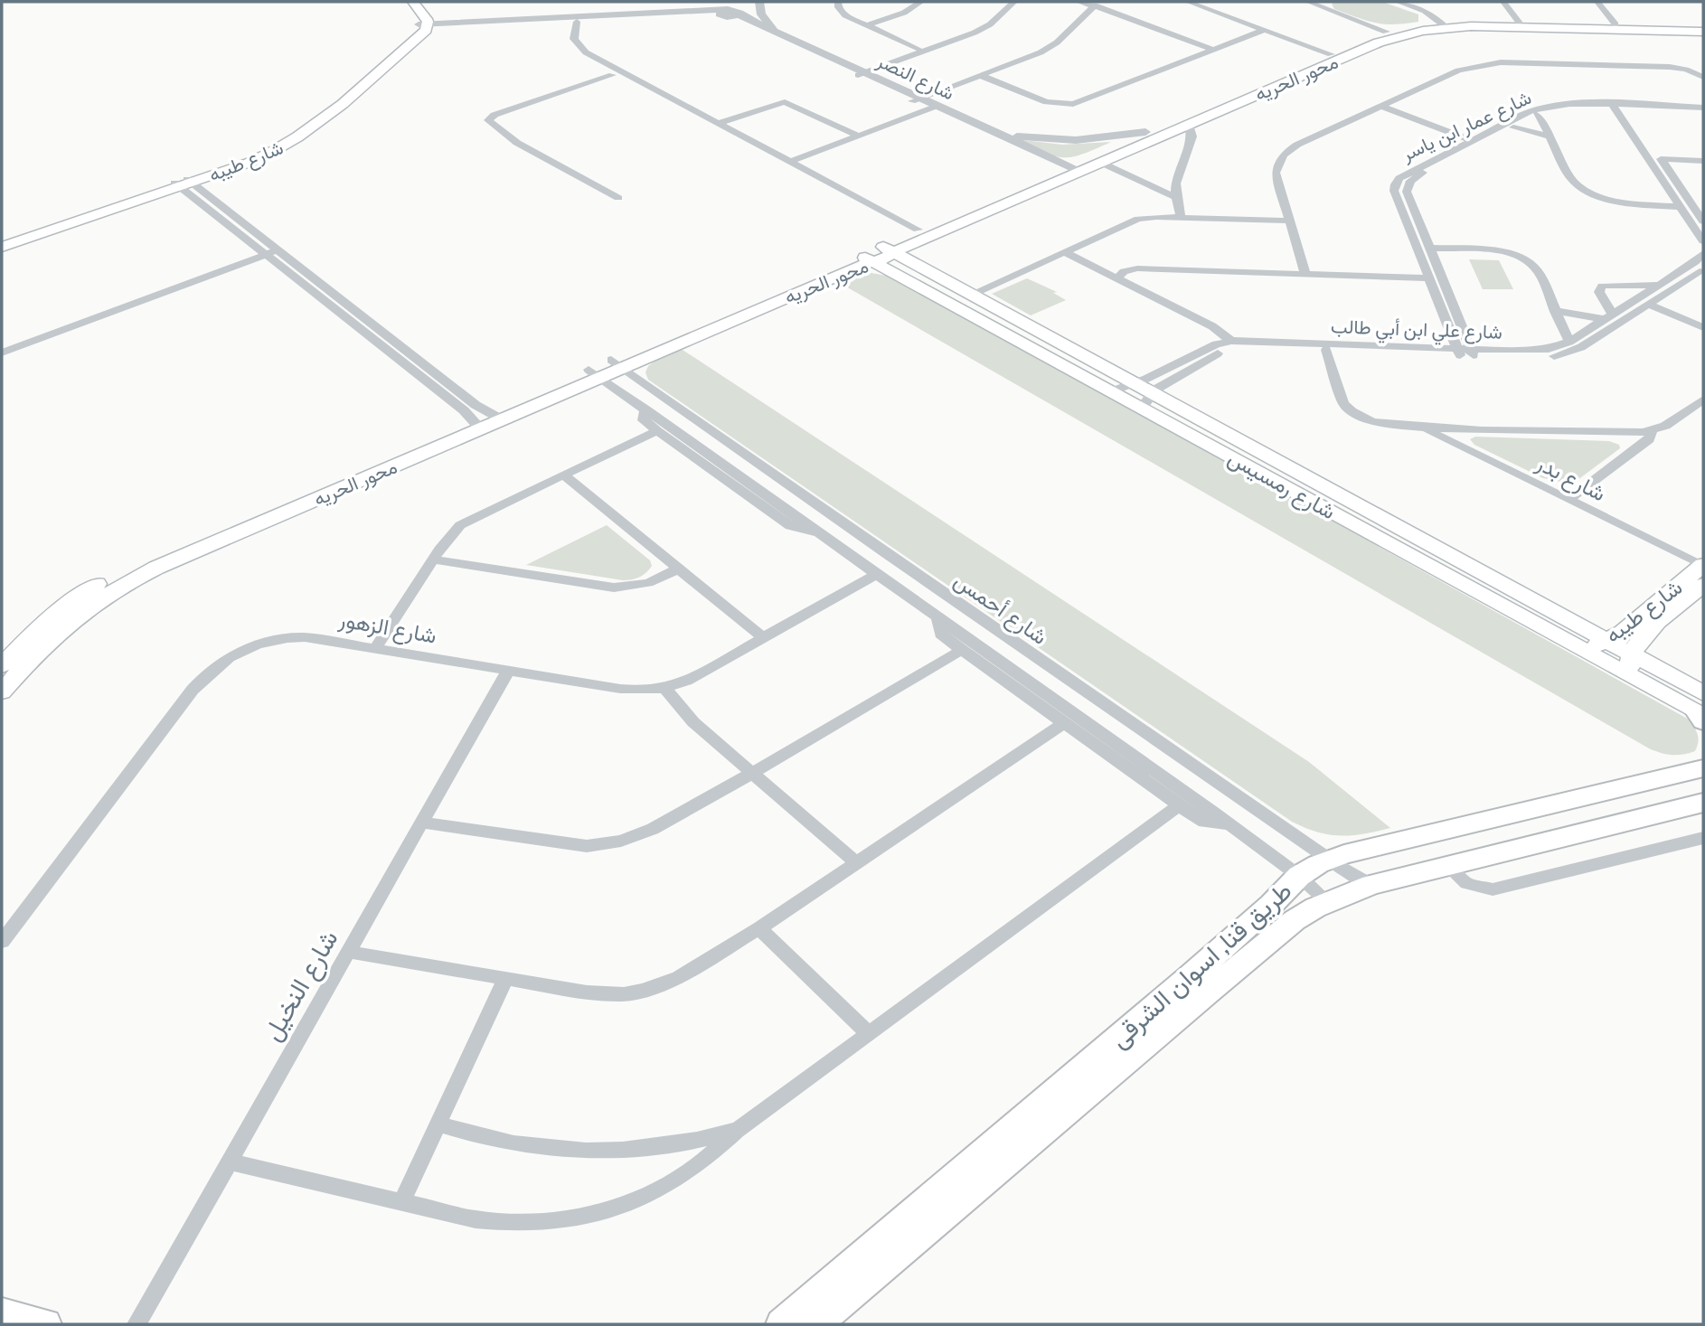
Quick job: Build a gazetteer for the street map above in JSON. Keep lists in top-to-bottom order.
{
  "streets": {
    "main road": [
      "محور الحريه",
      "شارع طيبه",
      "شارع رمسيس",
      "طريق قنا, اسوان الشرقى"
    ],
    "street": [
      "شارع النصر",
      "شارع عمار ابن ياسر",
      "شارع علي ابن أبي طالب",
      "شارع بدر",
      "شارع أحمس",
      "شارع الزهور",
      "شارع النخيل"
    ]
  },
  "crossings": [
    ["شارع النصر", "محور الحريه"],
    ["محور الحريه", "شارع رمسيس"],
    ["محور الحريه", "شارع أحمس"],
    ["شارع عمار ابن ياسر", "شارع علي ابن أبي طالب"],
    ["شارع طيبه", "شارع بدر"],
    ["شارع طيبه", "شارع رمسيس"],
    ["شارع علي ابن أبي طالب", "شارع رمسيس"],
    ["شارع أحمس", "شارع الزهور"],
    ["شارع أحمس", "طريق قنا, اسوان الشرقى"],
    ["شارع الزهور", "شارع النخيل"]
  ]
}
